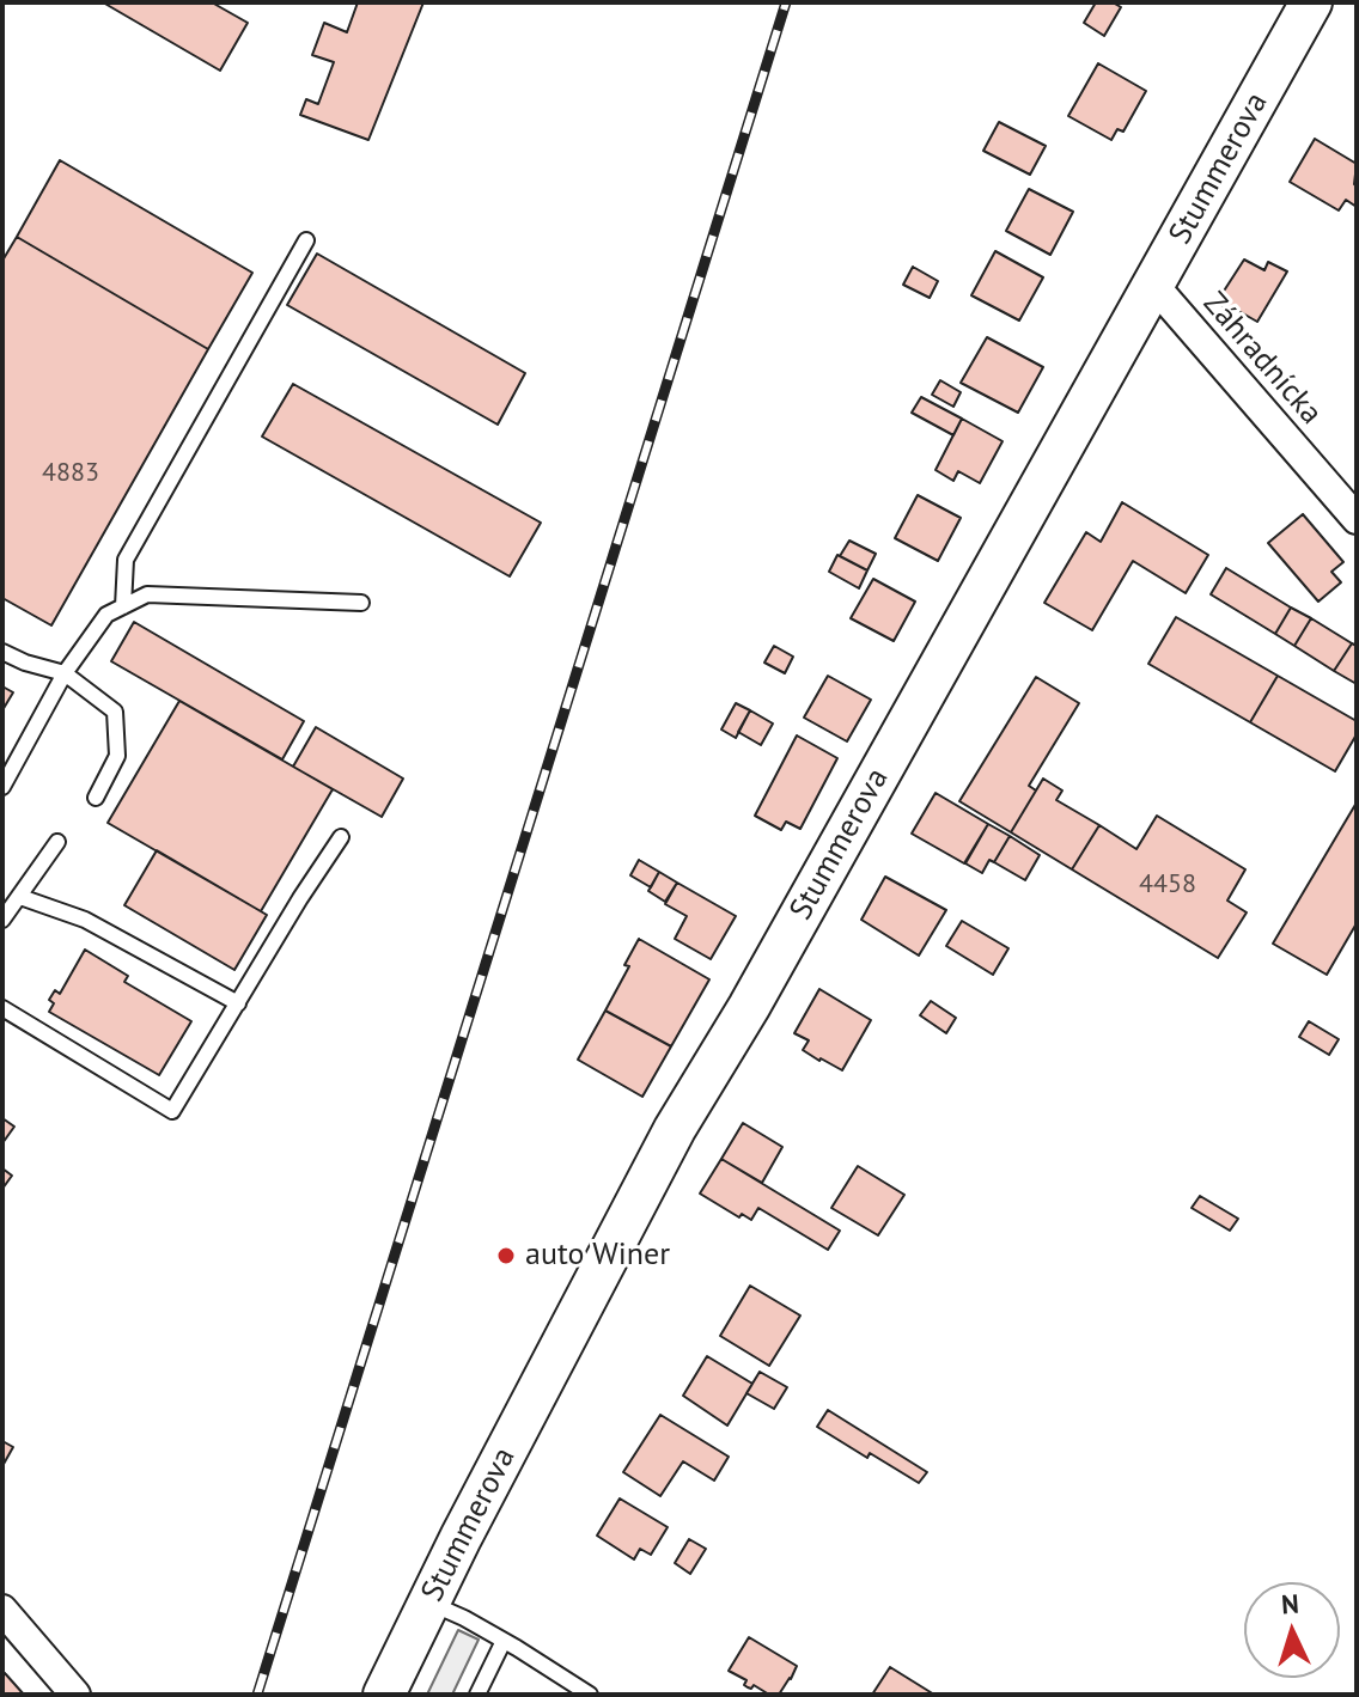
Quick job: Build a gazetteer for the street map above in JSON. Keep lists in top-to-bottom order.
{
  "streets": {
    "street": ["Stummerova", "Záhradnícka"]
  },
  "crossings": [
    ["Stummerova", "Záhradnícka"]
  ],
  "places": ["auto Winer"],
  "house_numbers": ["4883", "4458"],
  "north": "top"
}
